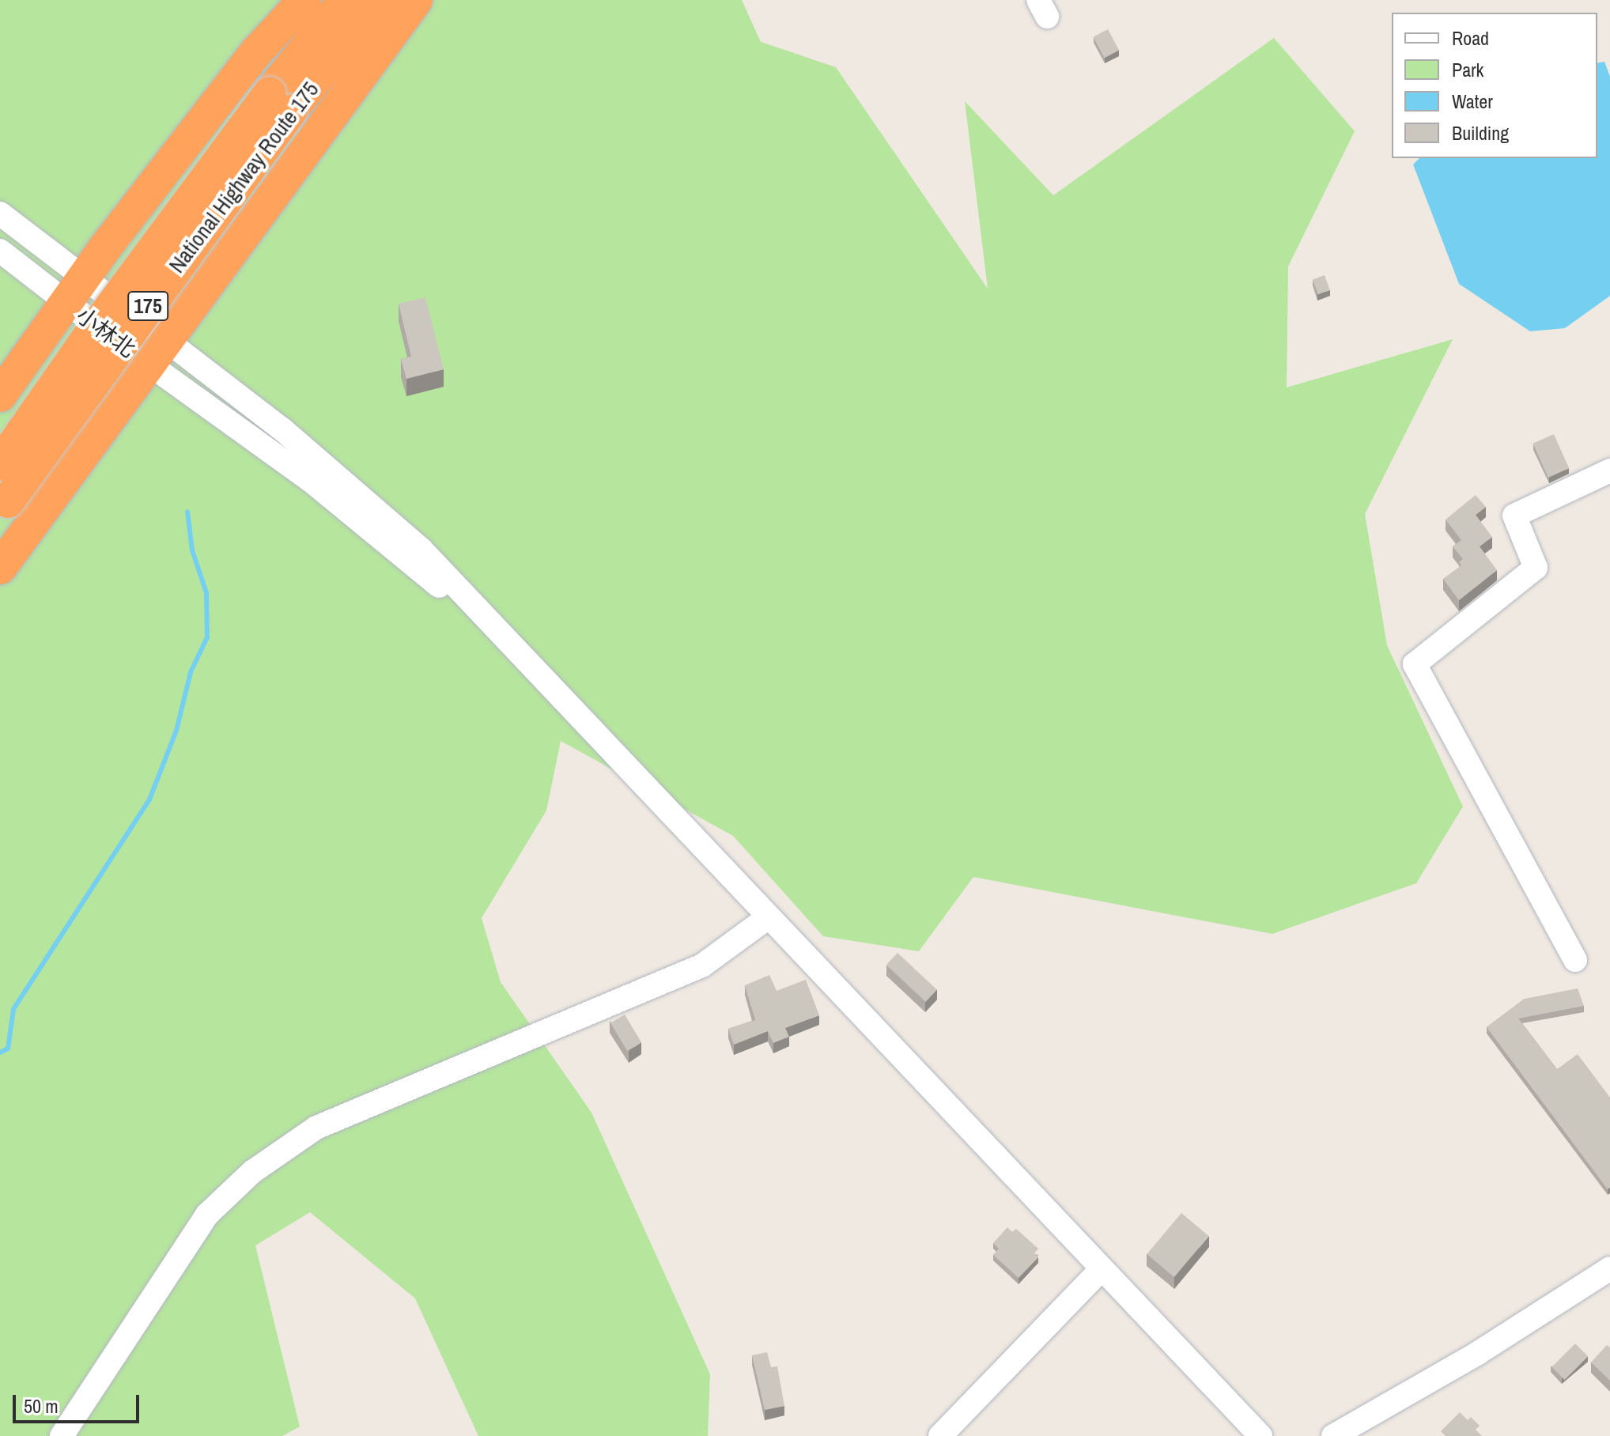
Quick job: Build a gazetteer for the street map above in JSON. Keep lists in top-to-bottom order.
{
  "streets": {
    "highway": ["National Highway Route 175", "175"],
    "street": ["小林北"]
  },
  "legend": [
    "Road",
    "Park",
    "Water",
    "Building"
  ],
  "scale_bar": "50 m"
}
